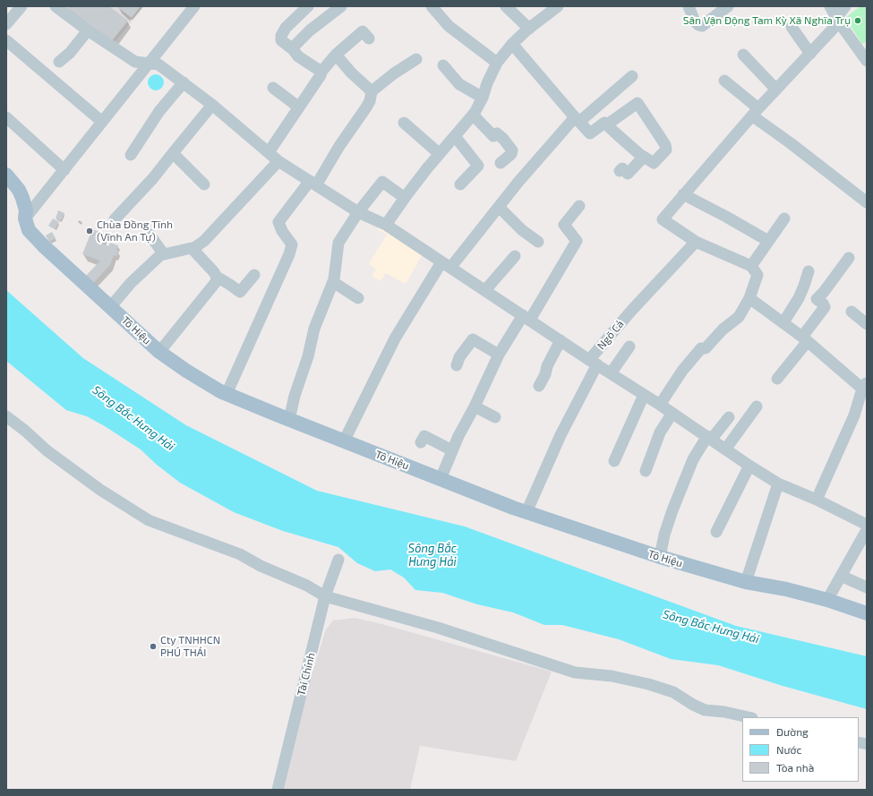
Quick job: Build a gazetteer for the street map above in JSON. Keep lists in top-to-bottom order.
{
  "streets": {
    "main road": ["Tô Hiệu"],
    "street": ["Ngõ Cả", "Tài Chính"]
  },
  "crossings": [
    ["Tô Hiệu", "Ngõ Cả"]
  ],
  "water": ["Sông Bắc Hưng Hải"],
  "places": ["Sân Vận Động Tam Kỳ Xã Nghĩa Trụ", "Chùa Đồng Tĩnh (Vĩnh An Tự)", "Cty TNHHCN PHÚ THÁI"],
  "legend": ["Đường", "Nước", "Tòa nhà"]
}
